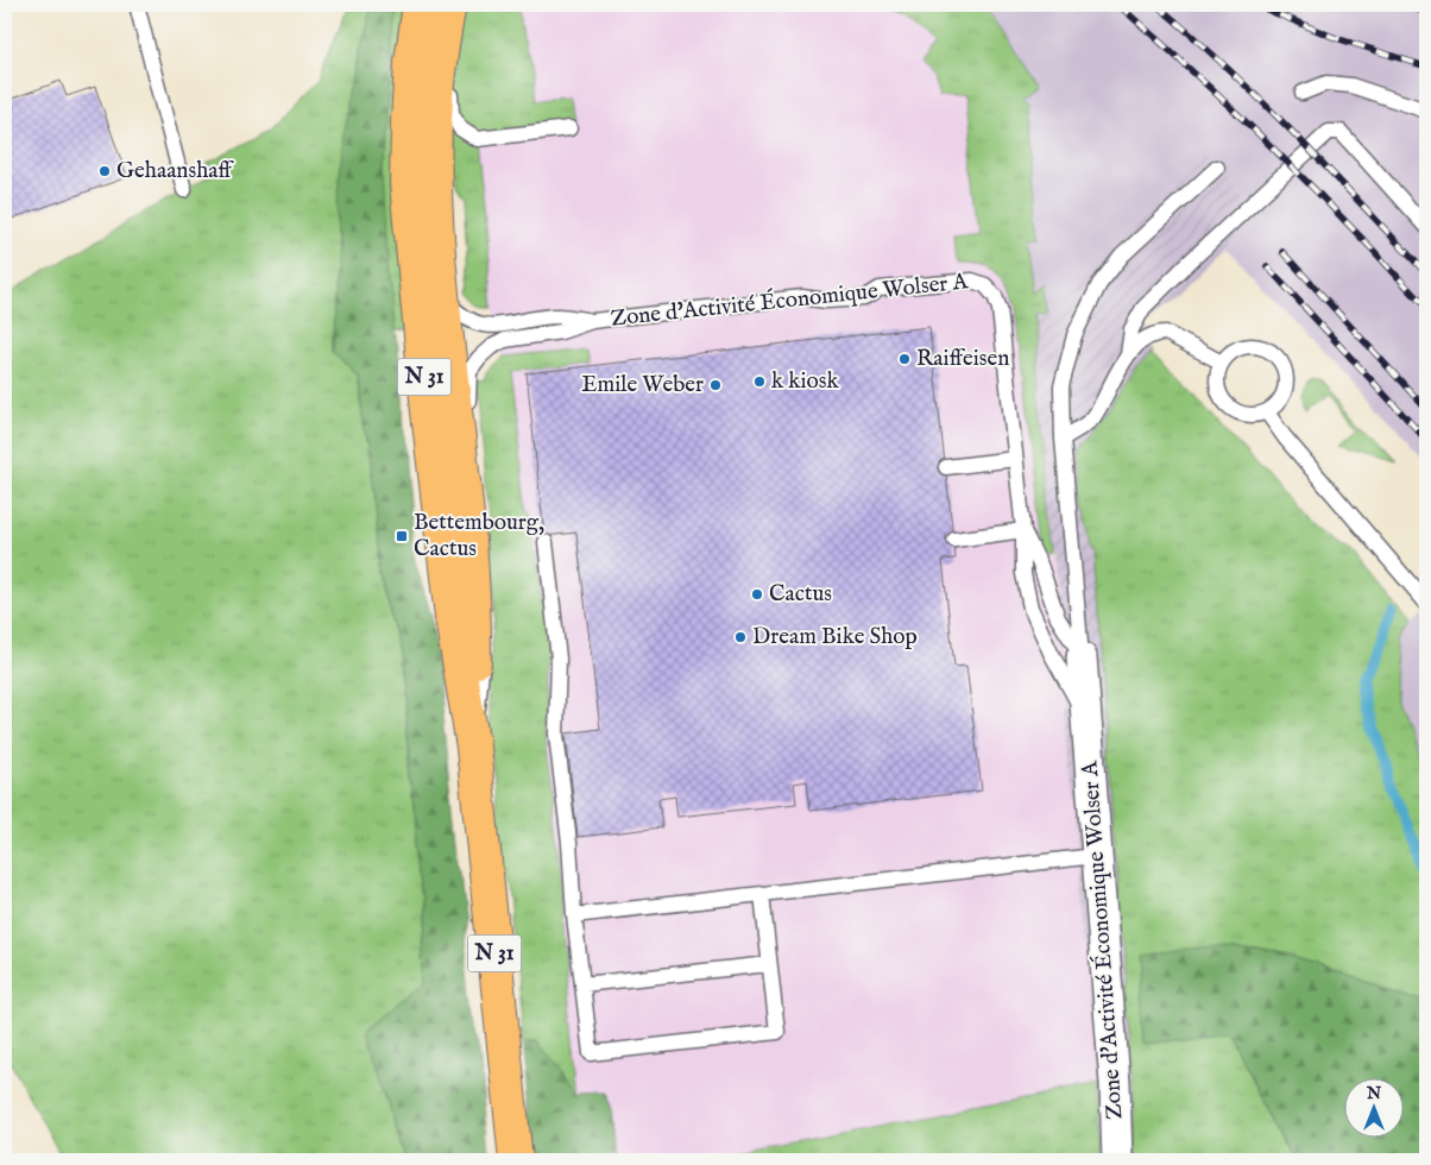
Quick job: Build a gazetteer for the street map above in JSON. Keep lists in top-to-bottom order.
{
  "streets": {
    "main road": ["N 31"],
    "street": ["Zone d'Activité Économique Wolser A"]
  },
  "crossings": [
    ["Zone d'Activité Économique Wolser A", "N 31"]
  ],
  "places": {
    "other": [
      "Gehaanshaff",
      "Raiffeisen",
      "k kiosk",
      "Emile Weber",
      "Cactus",
      "Dream Bike Shop"
    ],
    "transit": ["Bettembourg, Cactus"]
  },
  "north": "top"
}
